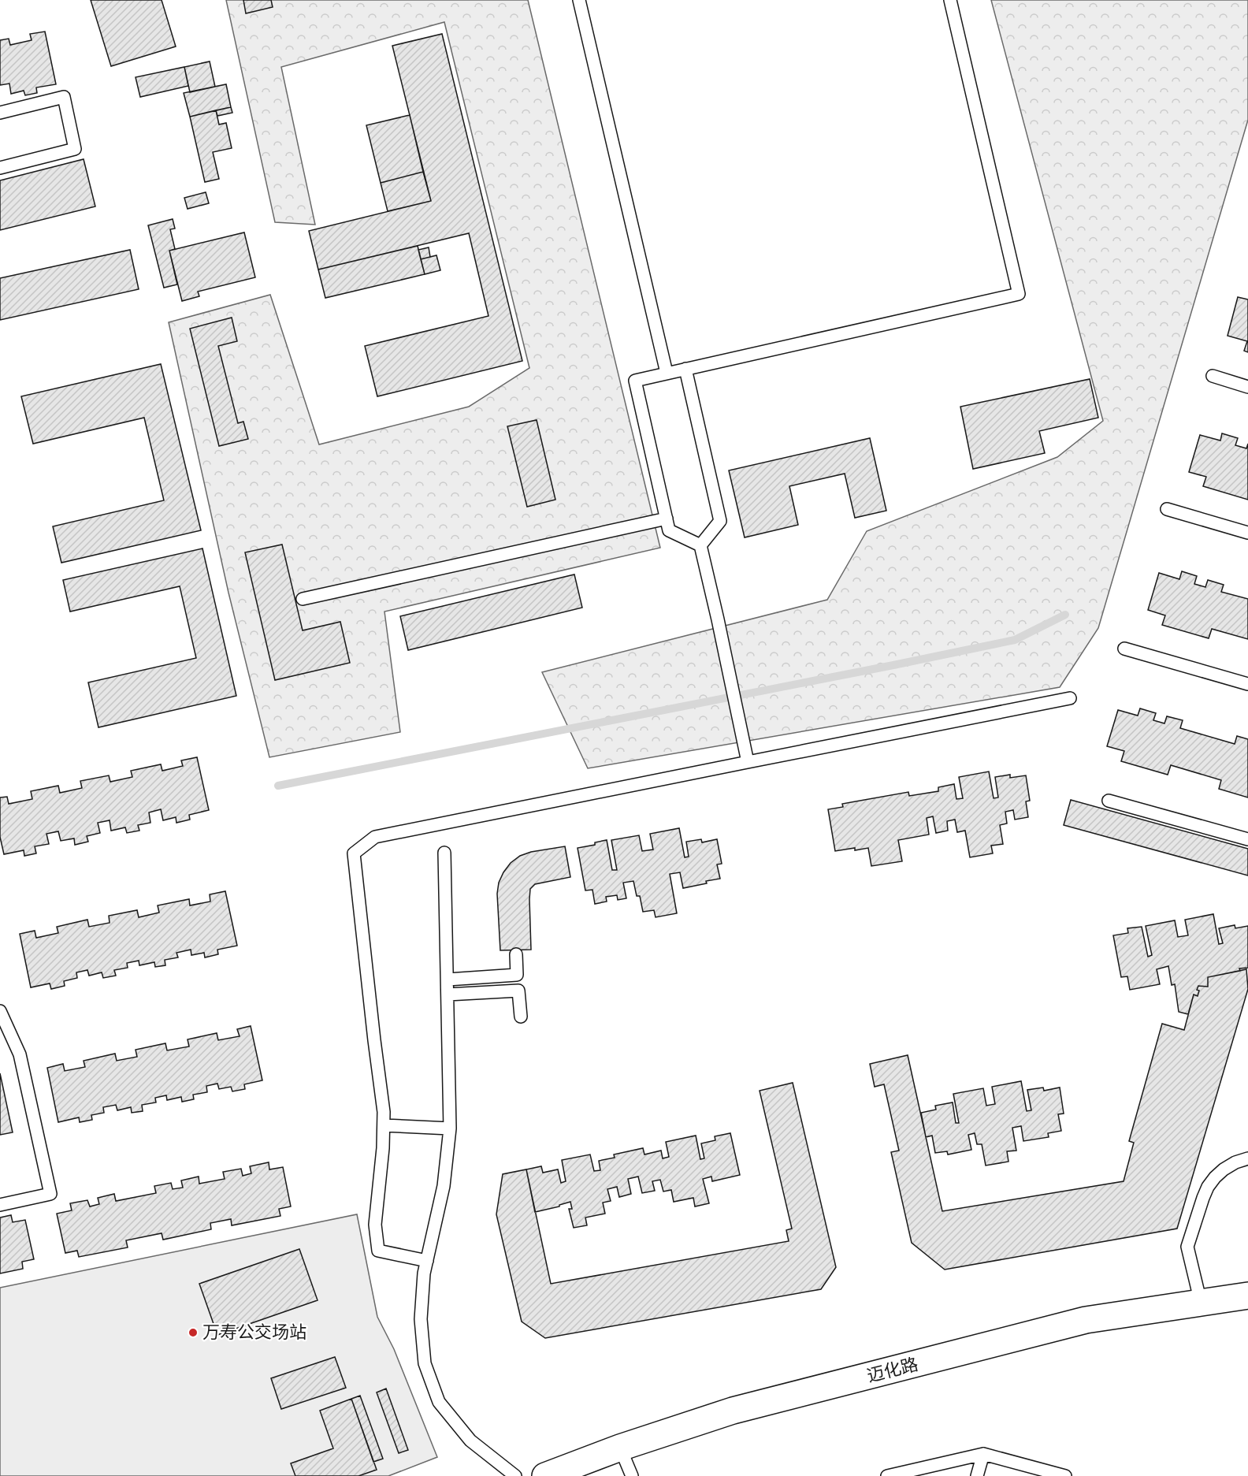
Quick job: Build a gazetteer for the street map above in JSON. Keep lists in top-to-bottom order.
{
  "streets": {
    "street": ["迈化路"]
  },
  "places": ["万寿公交场站"]
}
